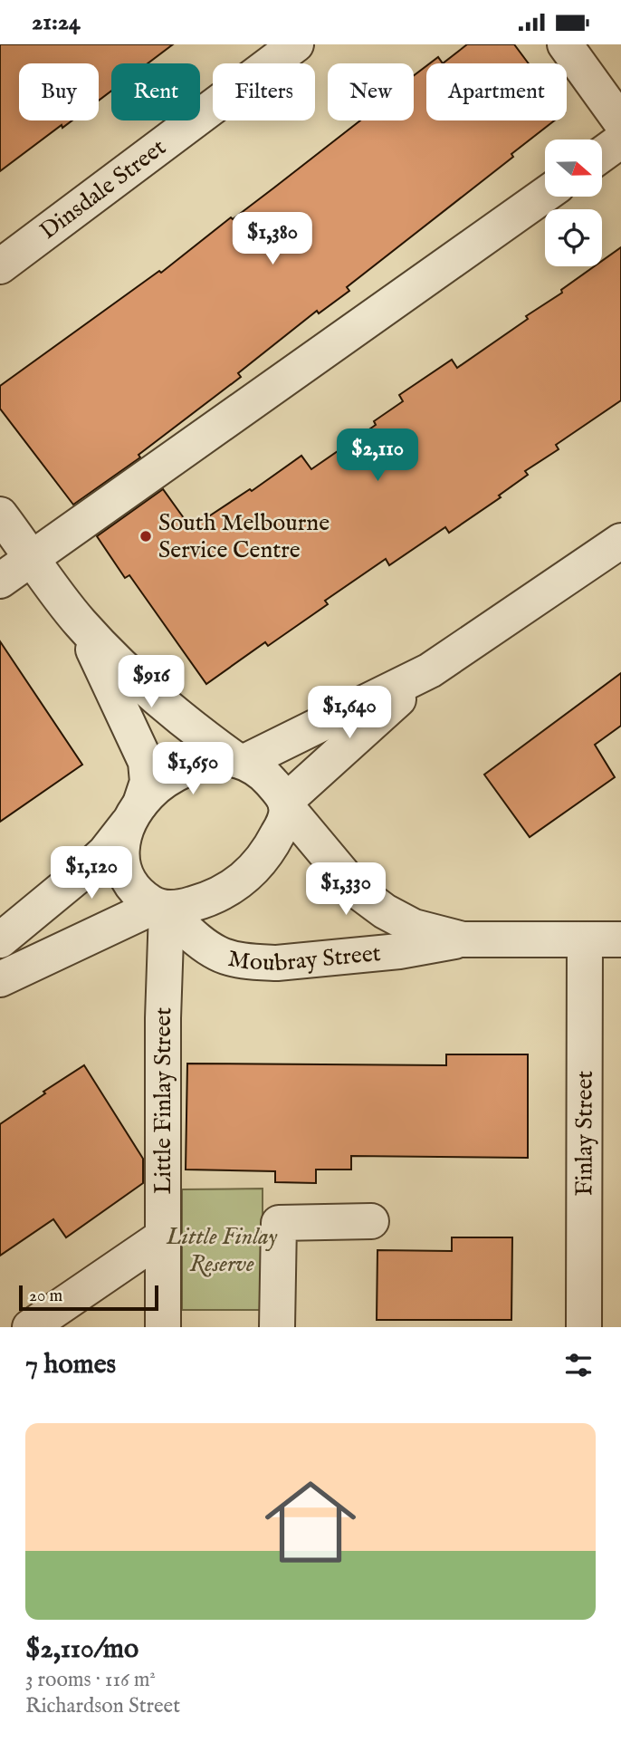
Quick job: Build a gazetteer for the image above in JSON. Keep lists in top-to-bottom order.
{
  "streets": {
    "street": [
      "Dinsdale Street",
      "Moubray Street",
      "Little Finlay Street",
      "Finlay Street"
    ]
  },
  "crossings": [
    ["Moubray Street", "Little Finlay Street"],
    ["Moubray Street", "Finlay Street"]
  ],
  "parks": ["Little Finlay Reserve"],
  "places": ["South Melbourne Service Centre"],
  "scale_bar": "20 m",
  "north": "right",
  "page": {
    "status": "21:24",
    "chip": [
      "Buy",
      "Rent",
      "Filters",
      "New",
      "Apartment"
    ],
    "price": [
      "$1,380",
      "$2,110",
      "$916",
      "$1,640",
      "$1,650",
      "$1,120",
      "$1,330"
    ],
    "scale": "20 m",
    "heading": "7 homes",
    "list": [
      {
        "name": "$2,110/mo",
        "note": "3 rooms · 116 m² · Richardson Street"
      }
    ]
  }
}
